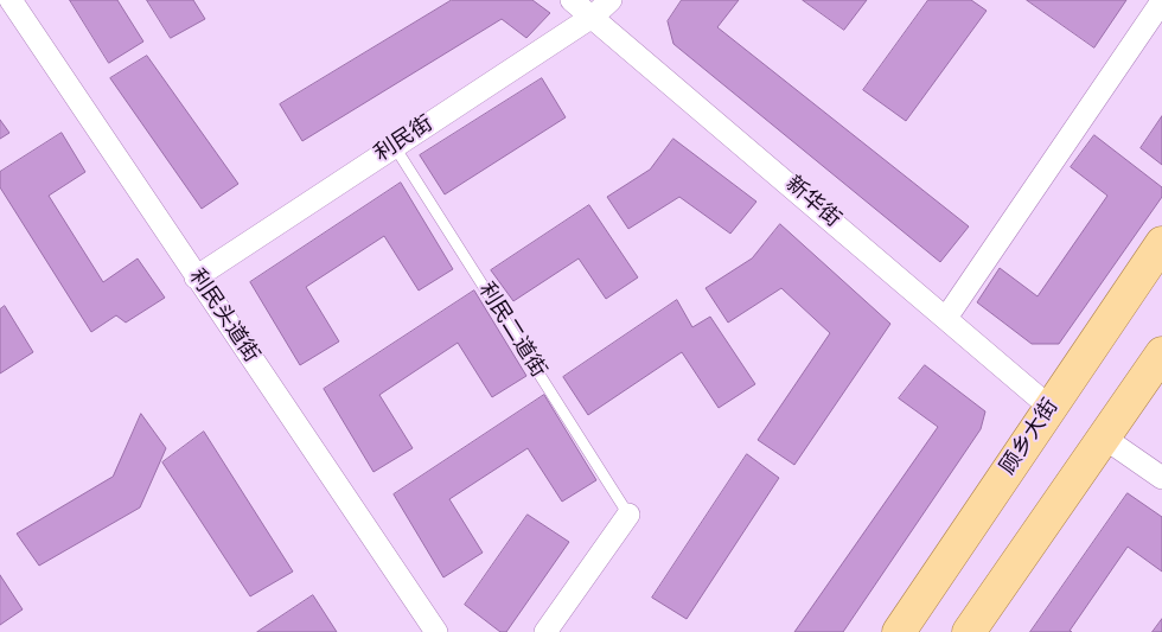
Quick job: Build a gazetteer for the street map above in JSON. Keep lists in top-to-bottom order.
{
  "streets": {
    "main road": ["顾乡大街"],
    "street": ["利民街", "新华街", "利民头道街"],
    "lane": ["利民二道街"]
  },
  "crossings": [
    ["利民街", "新华街"],
    ["利民街", "利民头道街"],
    ["利民街", "利民二道街"],
    ["新华街", "顾乡大街"]
  ]
}
